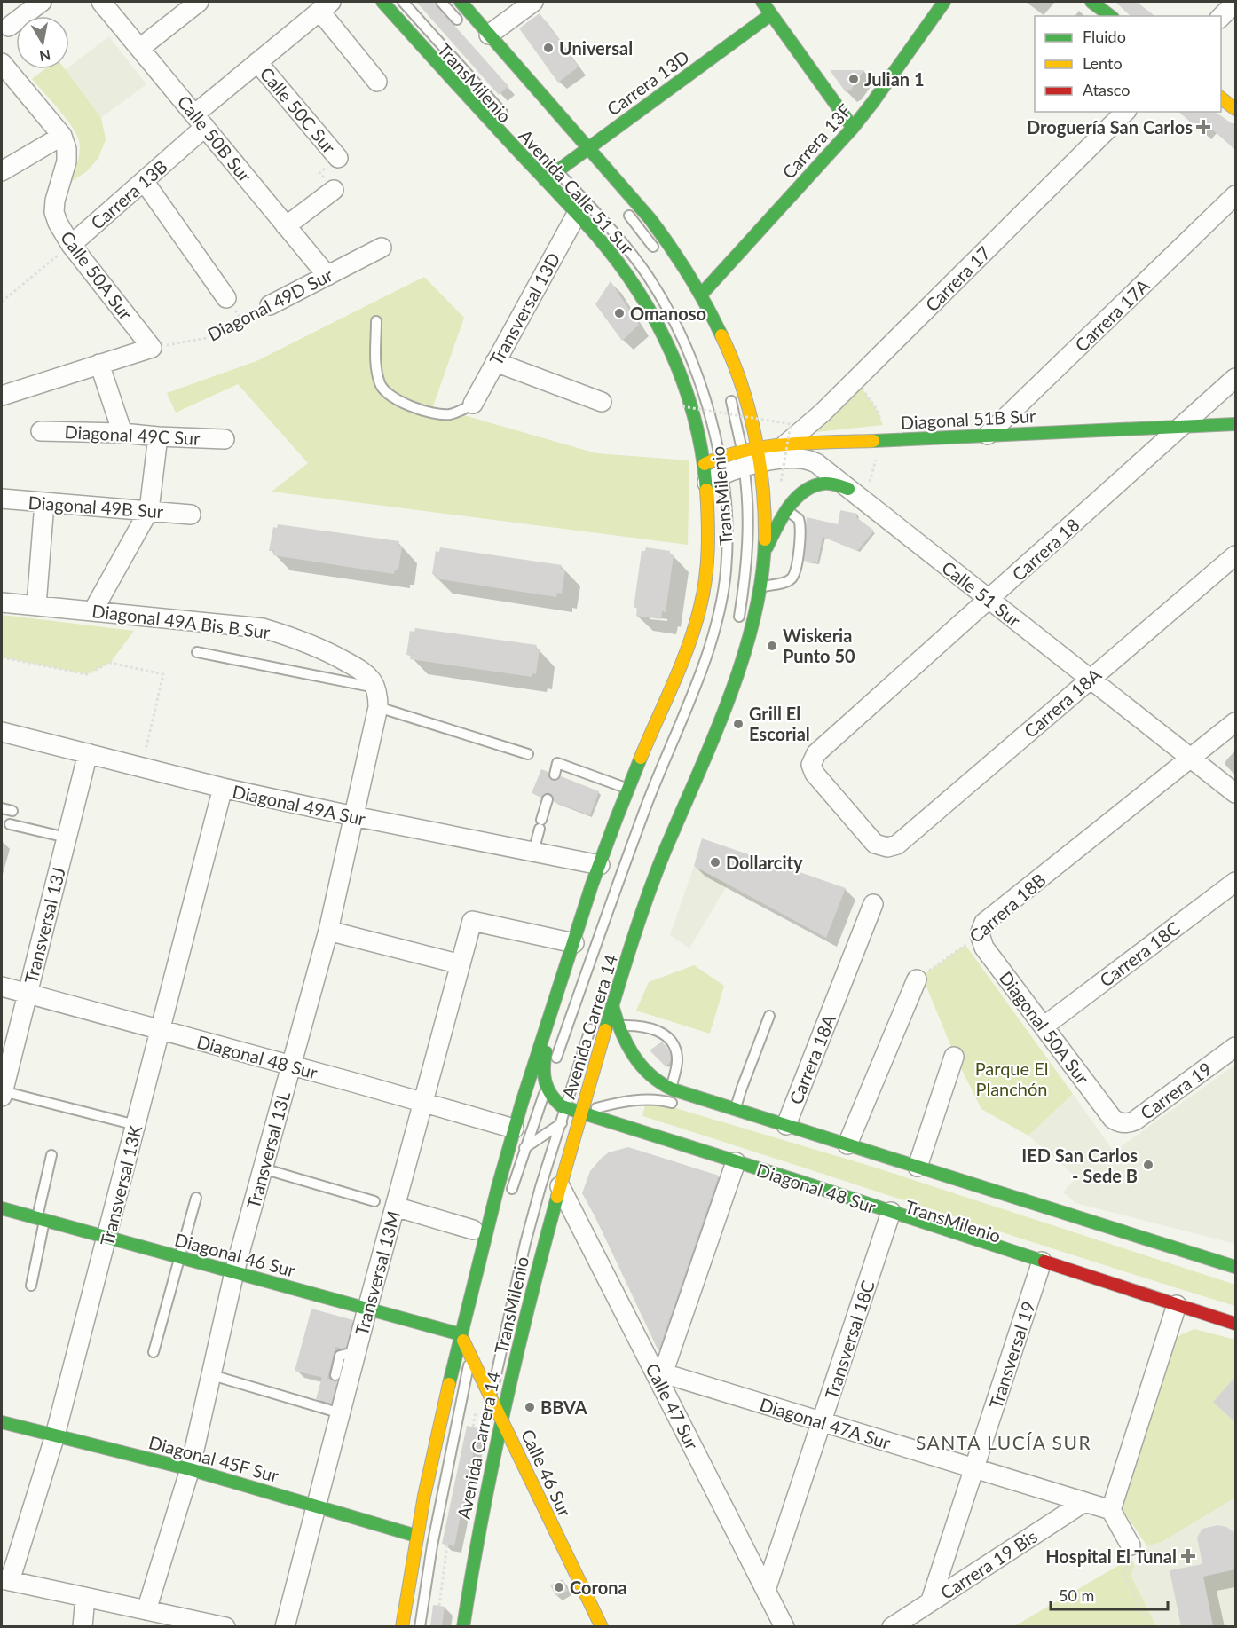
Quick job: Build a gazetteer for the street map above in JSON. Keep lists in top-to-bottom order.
{
  "streets": {
    "main road": [
      "Carrera 13D",
      "Carrera 13F",
      "Avenida Calle 51 Sur",
      "Diagonal 51B Sur",
      "Avenida Carrera 14",
      "Diagonal 48 Sur",
      "Diagonal 46 Sur",
      "Diagonal 45F Sur",
      "Calle 46 Sur"
    ],
    "street": [
      "Calle 50C Sur",
      "Calle 50B Sur",
      "Carrera 13B",
      "Calle 50A Sur",
      "Carrera 17",
      "Diagonal 49D Sur",
      "Transversal 13D",
      "Carrera 17A",
      "Diagonal 49C Sur",
      "Diagonal 49B Sur",
      "Carrera 18",
      "Calle 51 Sur",
      "Diagonal 49A Bis B Sur",
      "Carrera 18A",
      "Diagonal 49A Sur",
      "Carrera 18B",
      "Transversal 13J",
      "Carrera 18C",
      "Diagonal 50A Sur",
      "Carrera 19",
      "Transversal 13L",
      "Transversal 13K",
      "Transversal 13M",
      "Transversal 18C",
      "Transversal 19",
      "Calle 47 Sur",
      "Diagonal 47A Sur",
      "Carrera 19 Bis"
    ],
    "lane": ["TransMilenio"]
  },
  "crossings": [
    ["TransMilenio", "Carrera 13D"],
    ["TransMilenio", "Avenida Calle 51 Sur"],
    ["TransMilenio", "Diagonal 51B Sur"],
    ["TransMilenio", "Calle 51 Sur"],
    ["TransMilenio", "Avenida Carrera 14"],
    ["TransMilenio", "Diagonal 48 Sur"],
    ["TransMilenio", "Calle 46 Sur"],
    ["Carrera 13D", "Avenida Calle 51 Sur"],
    ["Calle 50C Sur", "Carrera 13B"],
    ["Calle 50B Sur", "Carrera 13B"],
    ["Calle 50B Sur", "Diagonal 49D Sur"],
    ["Carrera 13F", "Avenida Calle 51 Sur"],
    ["Avenida Calle 51 Sur", "Transversal 13D"],
    ["Avenida Calle 51 Sur", "Diagonal 51B Sur"],
    ["Avenida Calle 51 Sur", "Calle 51 Sur"],
    ["Avenida Calle 51 Sur", "Avenida Carrera 14"],
    ["Carrera 13B", "Calle 50A Sur"],
    ["Calle 50A Sur", "Diagonal 49D Sur"],
    ["Carrera 17", "Diagonal 51B Sur"],
    ["Carrera 17A", "Diagonal 51B Sur"],
    ["Diagonal 51B Sur", "Carrera 18"],
    ["Diagonal 51B Sur", "Calle 51 Sur"],
    ["Diagonal 51B Sur", "Avenida Carrera 14"],
    ["Carrera 18", "Calle 51 Sur"],
    ["Carrera 18", "Carrera 18A"],
    ["Calle 51 Sur", "Carrera 18A"],
    ["Calle 51 Sur", "Carrera 18B"],
    ["Calle 51 Sur", "Avenida Carrera 14"],
    ["Diagonal 49A Bis B Sur", "Transversal 13L"],
    ["Diagonal 49A Sur", "Transversal 13J"],
    ["Diagonal 49A Sur", "Transversal 13L"],
    ["Diagonal 49A Sur", "Transversal 13K"],
    ["Carrera 18B", "Diagonal 50A Sur"],
    ["Transversal 13J", "Diagonal 48 Sur"],
    ["Carrera 18C", "Diagonal 50A Sur"],
    ["Avenida Carrera 14", "Diagonal 48 Sur"],
    ["Avenida Carrera 14", "Calle 47 Sur"],
    ["Avenida Carrera 14", "Calle 46 Sur"],
    ["Diagonal 50A Sur", "Carrera 19"],
    ["Diagonal 48 Sur", "Transversal 13L"],
    ["Diagonal 48 Sur", "Transversal 13K"],
    ["Diagonal 48 Sur", "Transversal 13M"],
    ["Diagonal 48 Sur", "Transversal 18C"],
    ["Diagonal 48 Sur", "Transversal 19"],
    ["Transversal 13L", "Diagonal 46 Sur"],
    ["Transversal 13L", "Diagonal 45F Sur"],
    ["Transversal 13K", "Diagonal 46 Sur"],
    ["Transversal 13K", "Diagonal 45F Sur"],
    ["Diagonal 46 Sur", "Transversal 13M"],
    ["Diagonal 46 Sur", "Calle 46 Sur"],
    ["Transversal 13M", "Diagonal 45F Sur"],
    ["Transversal 18C", "Calle 47 Sur"],
    ["Transversal 18C", "Diagonal 47A Sur"],
    ["Transversal 19", "Diagonal 47A Sur"],
    ["Transversal 19", "Carrera 19 Bis"],
    ["Calle 47 Sur", "Diagonal 47A Sur"],
    ["Diagonal 47A Sur", "Carrera 19 Bis"]
  ],
  "districts": ["SANTA LUCÍA SUR"],
  "parks": ["Parque El Planchón"],
  "places": {
    "other": [
      "Universal",
      "Julian 1",
      "Omanoso",
      "Wiskeria Punto 50",
      "Grill El Escorial",
      "Dollarcity",
      "IED San Carlos - Sede B",
      "BBVA",
      "Corona"
    ],
    "health": ["Droguería San Carlos", "Hospital El Tunal"]
  },
  "legend": ["Fluido", "Lento", "Atasco"],
  "scale_bar": "50 m",
  "north": "bottom"
}
